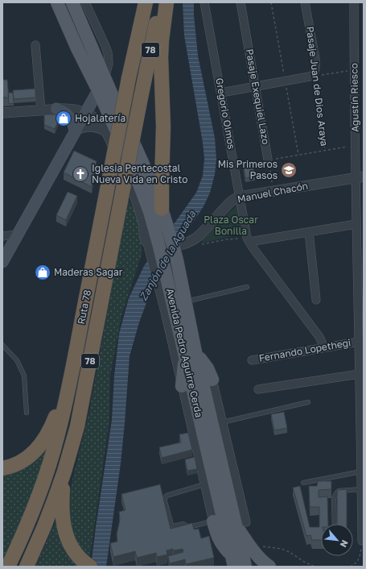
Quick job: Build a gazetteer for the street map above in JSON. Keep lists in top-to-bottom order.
{
  "streets": {
    "highway": ["78", "Ruta 78"],
    "main road": ["Avenida Pedro Aguirre Cerda"],
    "street": [
      "Pasaje Juan de Dios Araya",
      "Pasaje Exequiel Lazo",
      "Agustín Riesco",
      "Gregorio Olmos",
      "Manuel Chacón",
      "Fernando Lopethegi"
    ]
  },
  "crossings": [
    ["Agustín Riesco", "Manuel Chacón"],
    ["Agustín Riesco", "Fernando Lopethegi"],
    ["Gregorio Olmos", "Manuel Chacón"],
    ["Gregorio Olmos", "Fernando Lopethegi"],
    ["Manuel Chacón", "Avenida Pedro Aguirre Cerda"]
  ],
  "water": ["Zanjón de la Aguada"],
  "parks": ["Plaza Oscar Bonilla"],
  "places": {
    "shop": ["Hojalatería", "Maderas Sagar"],
    "school or university": ["Mis Primeros Pasos"],
    "church": ["Iglesia Pentecostal Nueva Vida en Cristo"]
  },
  "north": "bottom right"
}
